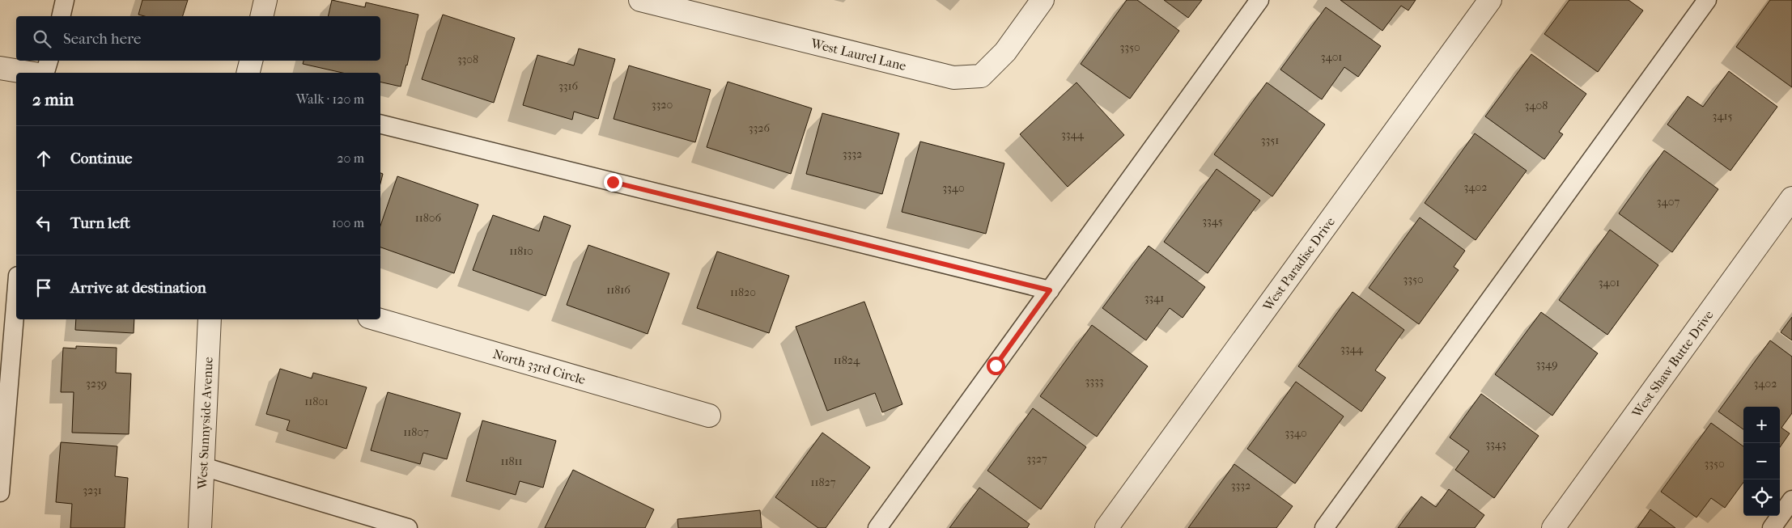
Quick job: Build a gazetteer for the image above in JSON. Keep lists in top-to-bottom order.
{
  "streets": {
    "street": [
      "West Laurel Lane",
      "West Paradise Drive",
      "West Shaw Butte Drive",
      "North 33rd Circle",
      "West Sunnyside Avenue"
    ]
  },
  "house_numbers": [
    "3350",
    "3401",
    "3308",
    "3316",
    "3320",
    "3408",
    "3415",
    "3326",
    "3344",
    "3351",
    "3332",
    "3402",
    "3340",
    "3407",
    "11806",
    "3345",
    "11810",
    "3350",
    "3401",
    "11816",
    "11820",
    "3341",
    "3344",
    "11824",
    "3349",
    "3333",
    "3239",
    "3402",
    "11801",
    "11807",
    "3340",
    "3343",
    "3327",
    "11811",
    "3350",
    "11827",
    "3332",
    "3231"
  ],
  "page": {
    "search": "Search here",
    "heading": ["2 min", "Walk · 120 m"],
    "list": [
      ["Continue", "20 m"],
      ["Turn left", "100 m"],
      "Arrive at destination"
    ],
    "map_buttons": ["+", "−"]
  }
}
